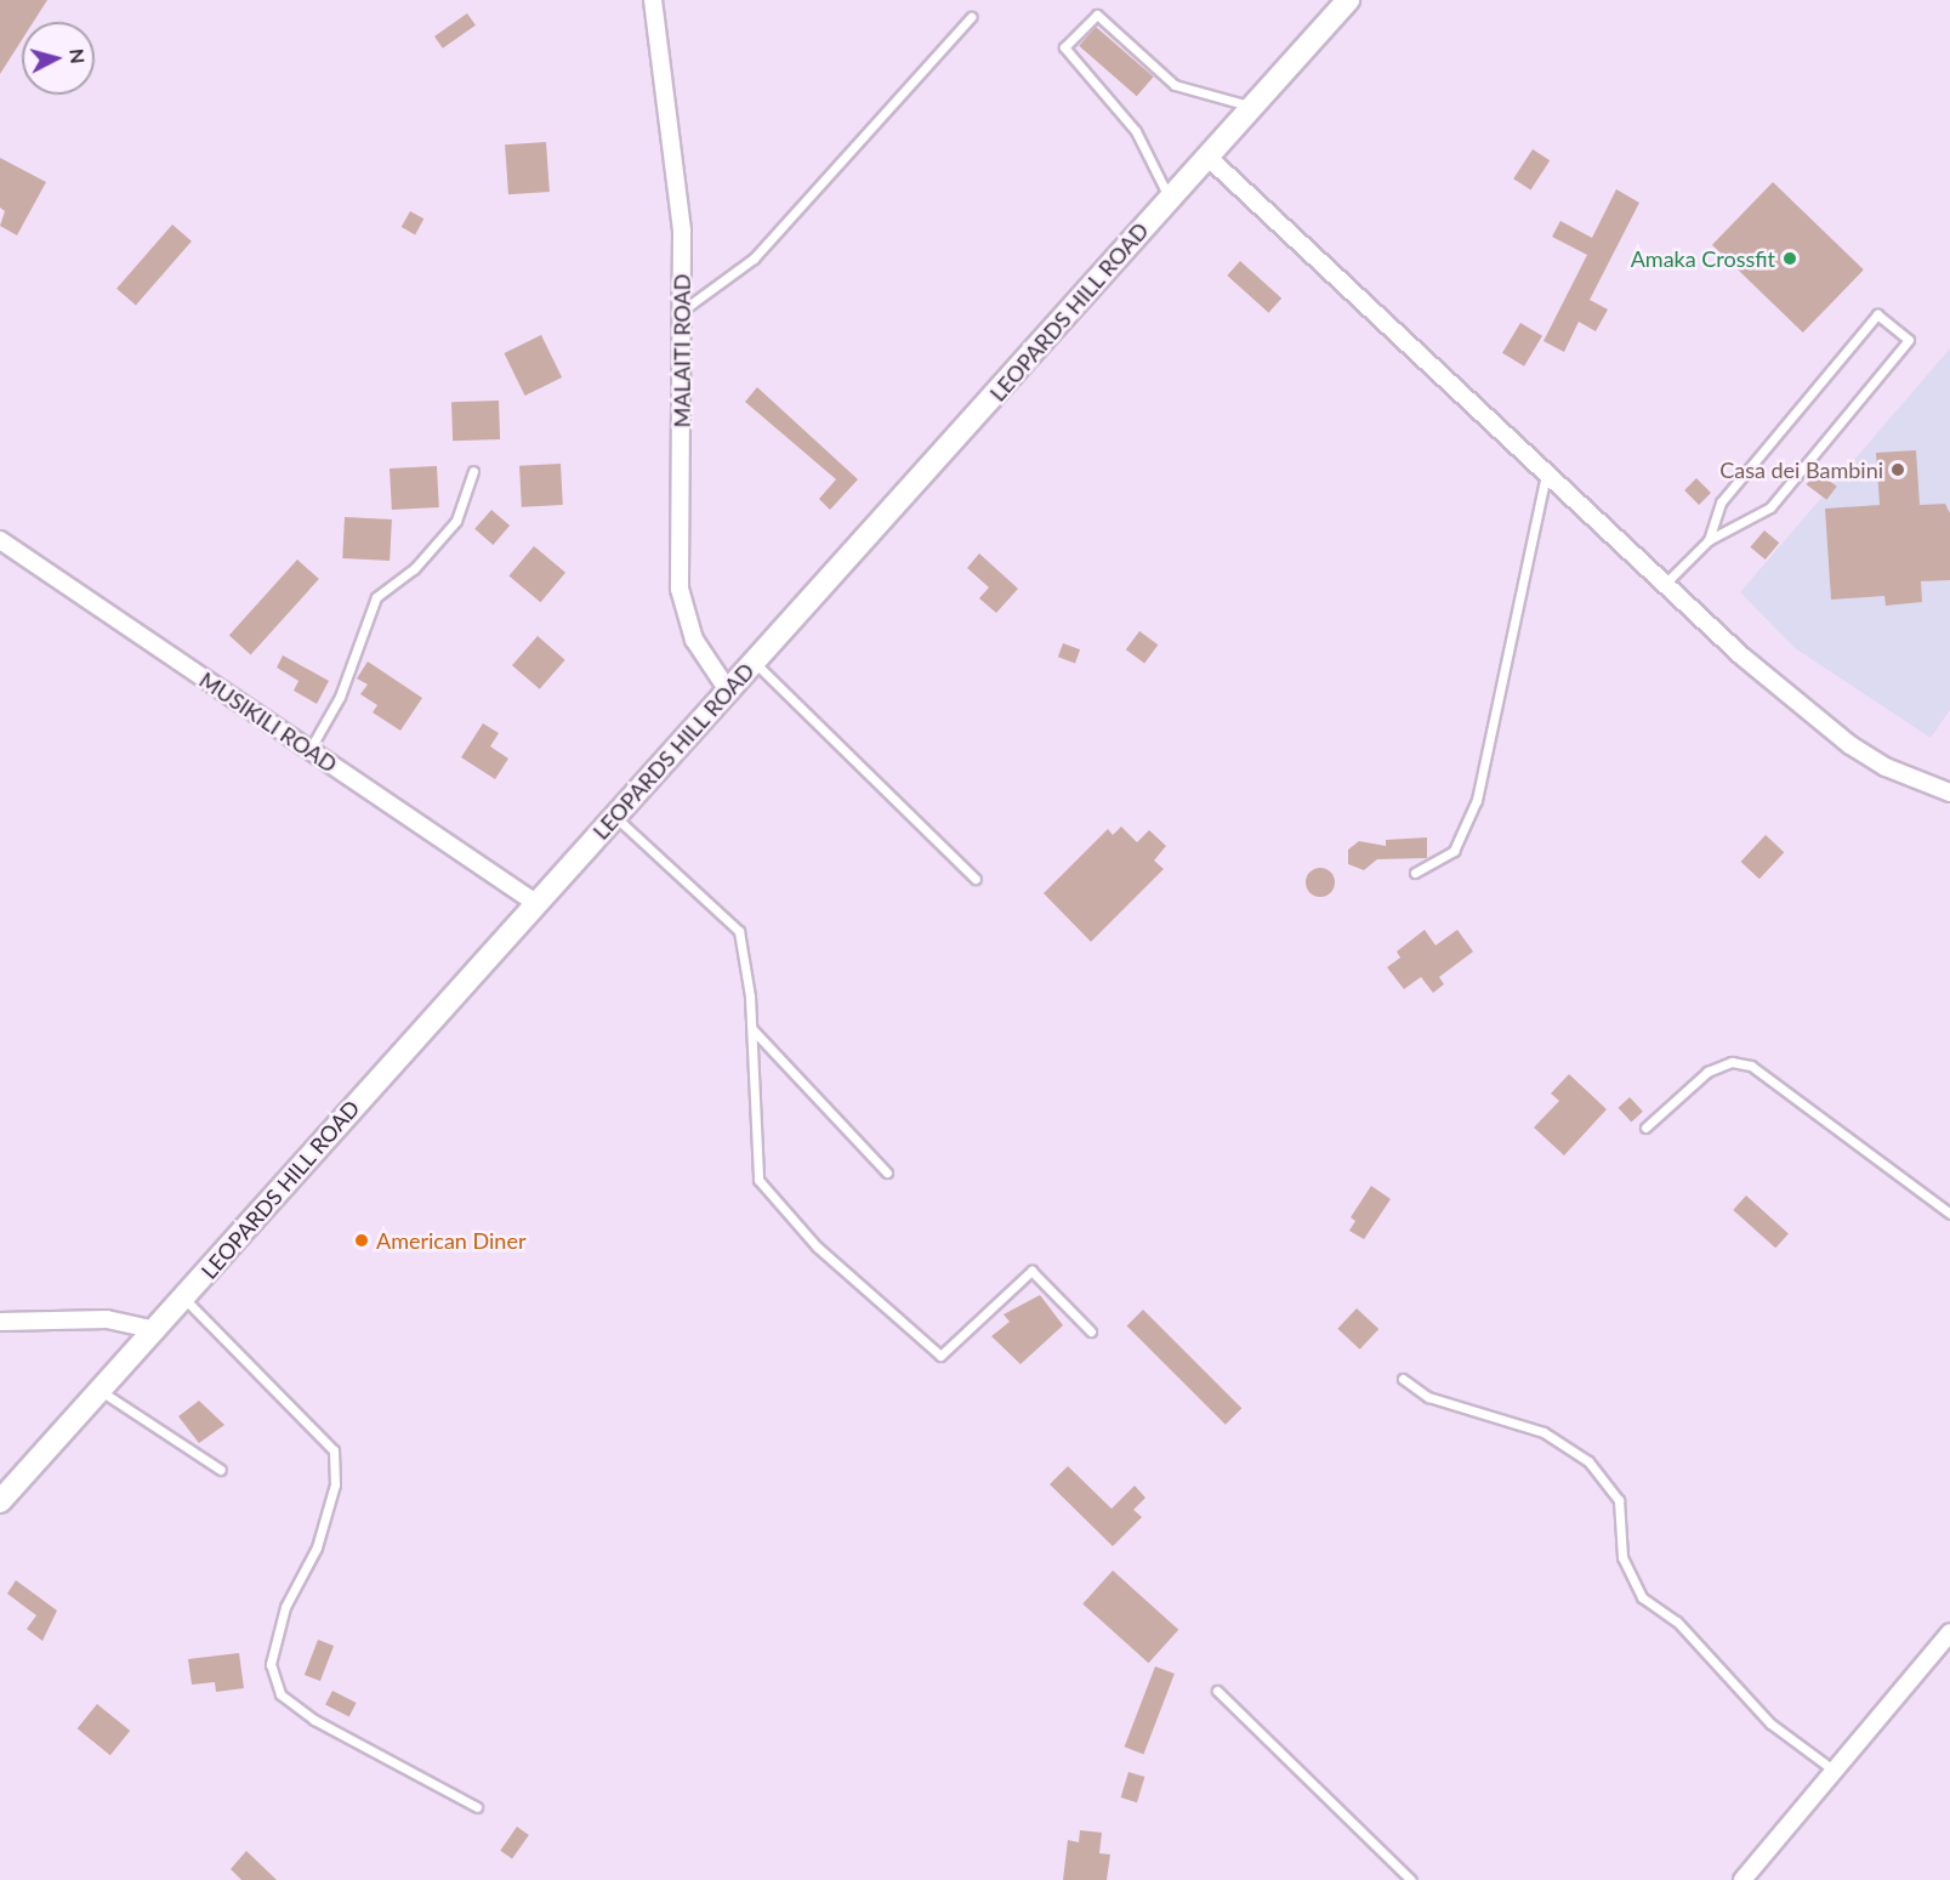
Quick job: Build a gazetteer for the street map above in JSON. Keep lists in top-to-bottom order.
{
  "streets": {
    "main road": ["LEOPARDS HILL ROAD"],
    "street": ["MALAITI ROAD", "MUSIKILI ROAD"]
  },
  "crossings": [
    ["LEOPARDS HILL ROAD", "MALAITI ROAD"],
    ["LEOPARDS HILL ROAD", "MUSIKILI ROAD"]
  ],
  "places": ["Amaka Crossfit", "Casa dei Bambini", "American Diner"],
  "north": "right"
}
